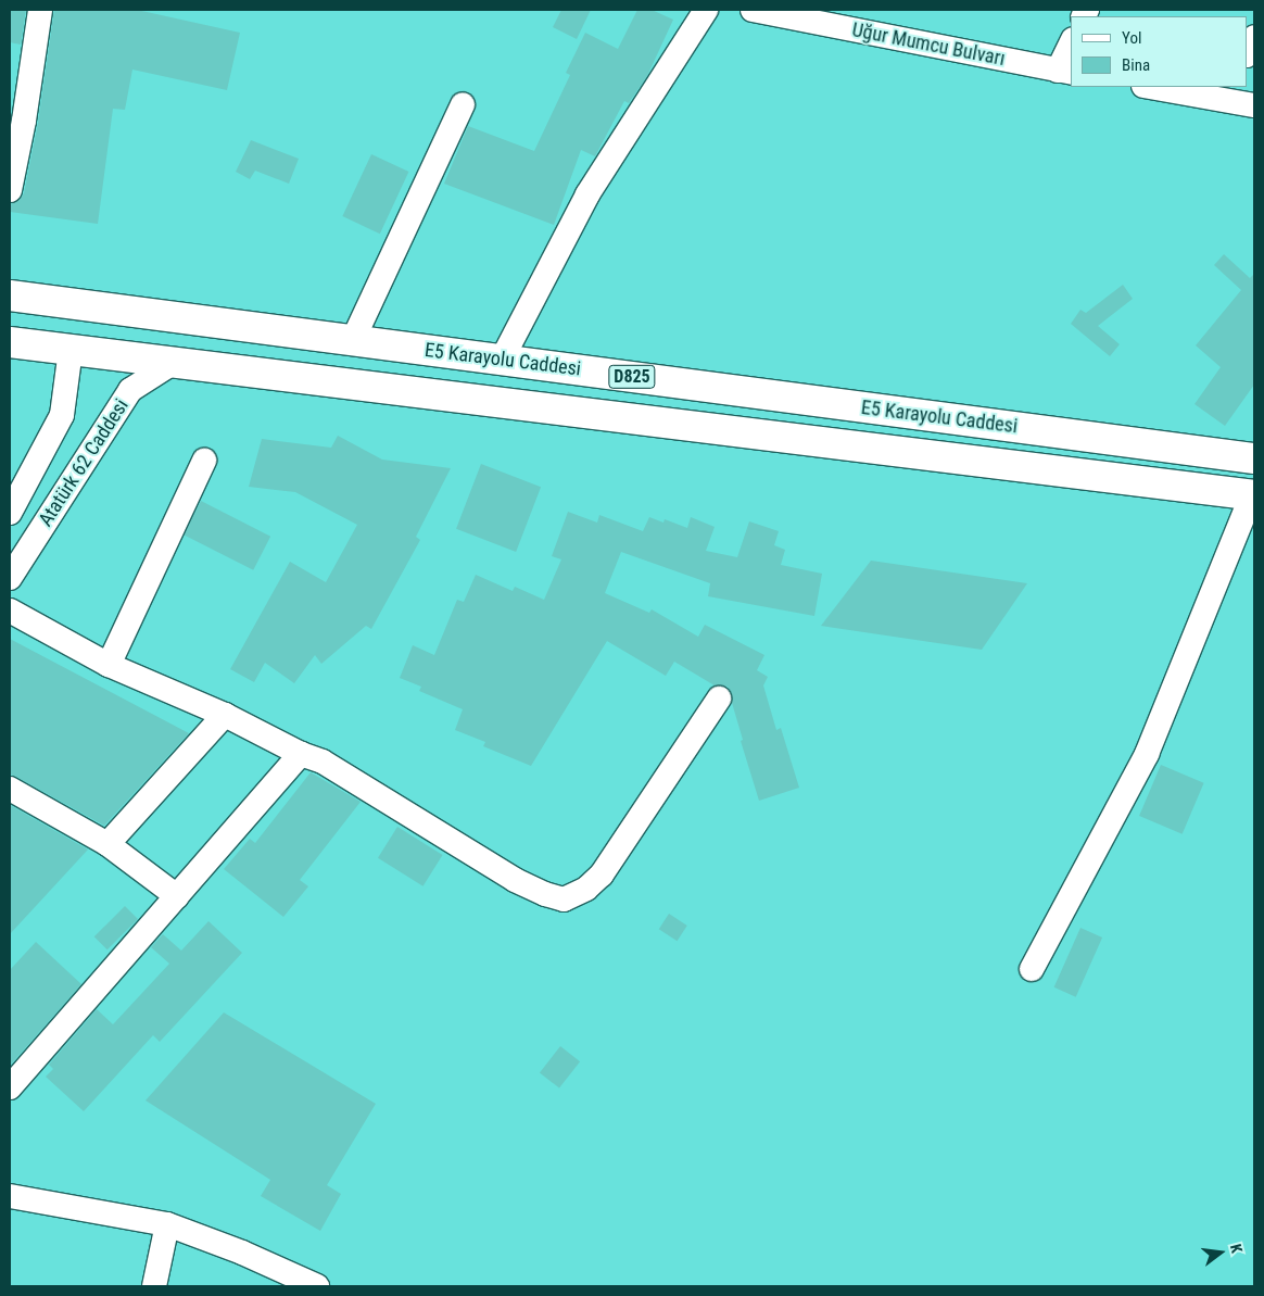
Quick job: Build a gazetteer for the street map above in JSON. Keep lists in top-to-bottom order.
{
  "streets": {
    "highway": ["E5 Karayolu Caddesi", "D825"],
    "street": ["Uğur Mumcu Bulvarı", "Atatürk 62 Caddesi"]
  },
  "crossings": [
    ["E5 Karayolu Caddesi", "Atatürk 62 Caddesi"]
  ],
  "legend": ["Yol", "Bina"],
  "north": "right"
}
